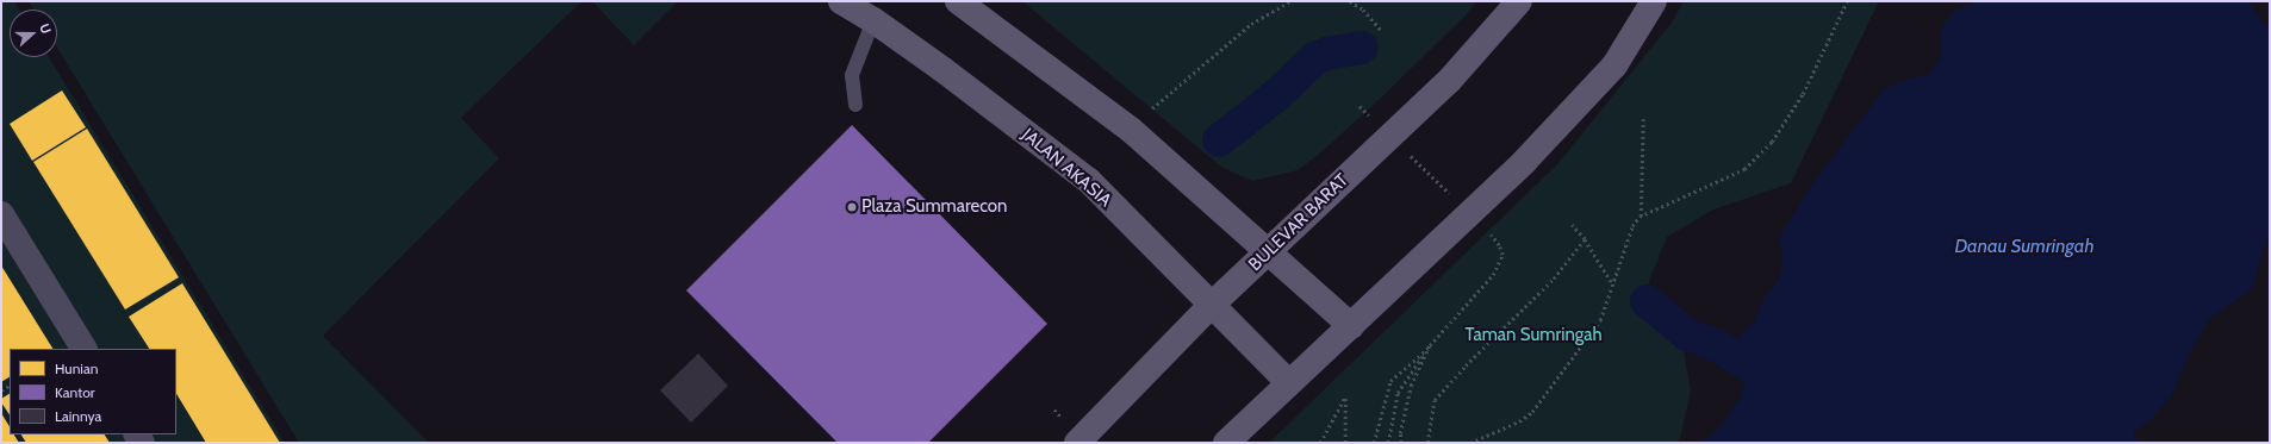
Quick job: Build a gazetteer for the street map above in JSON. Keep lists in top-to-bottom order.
{
  "streets": {
    "main road": ["JALAN AKASIA", "BULEVAR BARAT"]
  },
  "crossings": [
    ["JALAN AKASIA", "BULEVAR BARAT"]
  ],
  "water": ["Danau Sumringah"],
  "parks": ["Taman Sumringah"],
  "places": ["Plaza Summarecon"],
  "legend": ["Hunian", "Kantor", "Lainnya"],
  "north": "right"
}
